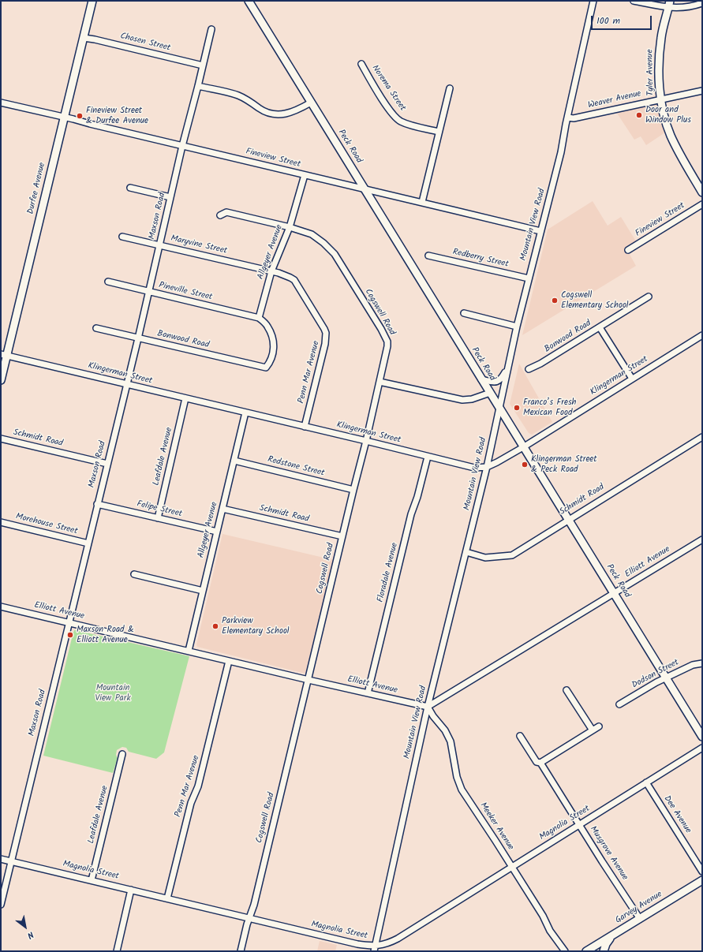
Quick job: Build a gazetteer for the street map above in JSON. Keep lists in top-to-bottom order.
{
  "streets": {
    "main road": [
      "Tyler Avenue",
      "Peck Road",
      "Durfee Avenue",
      "Garvey Avenue"
    ],
    "street": [
      "Chosen Street",
      "Norema Street",
      "Weaver Avenue",
      "Fineview Street",
      "Maxson Road",
      "Mountain View Road",
      "Maryvine Street",
      "Allgeyer Avenue",
      "Redberry Street",
      "Pineville Street",
      "Cogswell Road",
      "Bonwood Road",
      "Penn Mar Avenue",
      "Klingerman Street",
      "Schmidt Road",
      "Leafdale Avenue",
      "Redstone Street",
      "Felipe Street",
      "Morehouse Street",
      "Elliott Avenue",
      "Floradale Avenue",
      "Dodson Street",
      "Dee Avenue",
      "Magnolia Street",
      "Meeker Avenue",
      "Musgrove Avenue"
    ]
  },
  "crossings": [
    ["Chosen Street", "Durfee Avenue"],
    ["Chosen Street", "Maxson Road"],
    ["Tyler Avenue", "Weaver Avenue"],
    ["Weaver Avenue", "Mountain View Road"],
    ["Peck Road", "Fineview Street"],
    ["Peck Road", "Mountain View Road"],
    ["Peck Road", "Klingerman Street"],
    ["Peck Road", "Schmidt Road"],
    ["Peck Road", "Elliott Avenue"],
    ["Peck Road", "Dodson Street"],
    ["Fineview Street", "Durfee Avenue"],
    ["Fineview Street", "Maxson Road"],
    ["Fineview Street", "Mountain View Road"],
    ["Fineview Street", "Allgeyer Avenue"],
    ["Durfee Avenue", "Klingerman Street"],
    ["Maxson Road", "Maryvine Street"],
    ["Maxson Road", "Pineville Street"],
    ["Maxson Road", "Bonwood Road"],
    ["Maxson Road", "Klingerman Street"],
    ["Maxson Road", "Schmidt Road"],
    ["Maxson Road", "Felipe Street"],
    ["Maxson Road", "Morehouse Street"],
    ["Maxson Road", "Elliott Avenue"],
    ["Maxson Road", "Magnolia Street"],
    ["Mountain View Road", "Redberry Street"],
    ["Mountain View Road", "Klingerman Street"],
    ["Mountain View Road", "Schmidt Road"],
    ["Mountain View Road", "Elliott Avenue"],
    ["Mountain View Road", "Magnolia Street"],
    ["Mountain View Road", "Meeker Avenue"],
    ["Maryvine Street", "Allgeyer Avenue"],
    ["Maryvine Street", "Penn Mar Avenue"],
    ["Allgeyer Avenue", "Pineville Street"],
    ["Allgeyer Avenue", "Cogswell Road"],
    ["Allgeyer Avenue", "Bonwood Road"],
    ["Allgeyer Avenue", "Penn Mar Avenue"],
    ["Allgeyer Avenue", "Klingerman Street"],
    ["Allgeyer Avenue", "Schmidt Road"],
    ["Allgeyer Avenue", "Redstone Street"],
    ["Allgeyer Avenue", "Felipe Street"],
    ["Allgeyer Avenue", "Elliott Avenue"],
    ["Pineville Street", "Bonwood Road"],
    ["Cogswell Road", "Klingerman Street"],
    ["Cogswell Road", "Schmidt Road"],
    ["Cogswell Road", "Redstone Street"],
    ["Cogswell Road", "Elliott Avenue"],
    ["Cogswell Road", "Magnolia Street"],
    ["Penn Mar Avenue", "Klingerman Street"],
    ["Penn Mar Avenue", "Elliott Avenue"],
    ["Penn Mar Avenue", "Magnolia Street"],
    ["Klingerman Street", "Leafdale Avenue"],
    ["Klingerman Street", "Floradale Avenue"],
    ["Leafdale Avenue", "Felipe Street"],
    ["Leafdale Avenue", "Magnolia Street"],
    ["Elliott Avenue", "Floradale Avenue"],
    ["Elliott Avenue", "Meeker Avenue"],
    ["Dee Avenue", "Magnolia Street"],
    ["Magnolia Street", "Meeker Avenue"],
    ["Magnolia Street", "Musgrove Avenue"],
    ["Musgrove Avenue", "Garvey Avenue"]
  ],
  "parks": ["Mountain View Park"],
  "places": [
    "Door and Window Plus",
    "Fineview Street & Durfee Avenue",
    "Cogswell Elementary School",
    "Franco’s Fresh Mexican Food",
    "Klingerman Street & Peck Road",
    "Parkview Elementary School",
    "Maxson Road & Elliott Avenue"
  ],
  "scale_bar": "100 m",
  "north": "bottom right"
}
